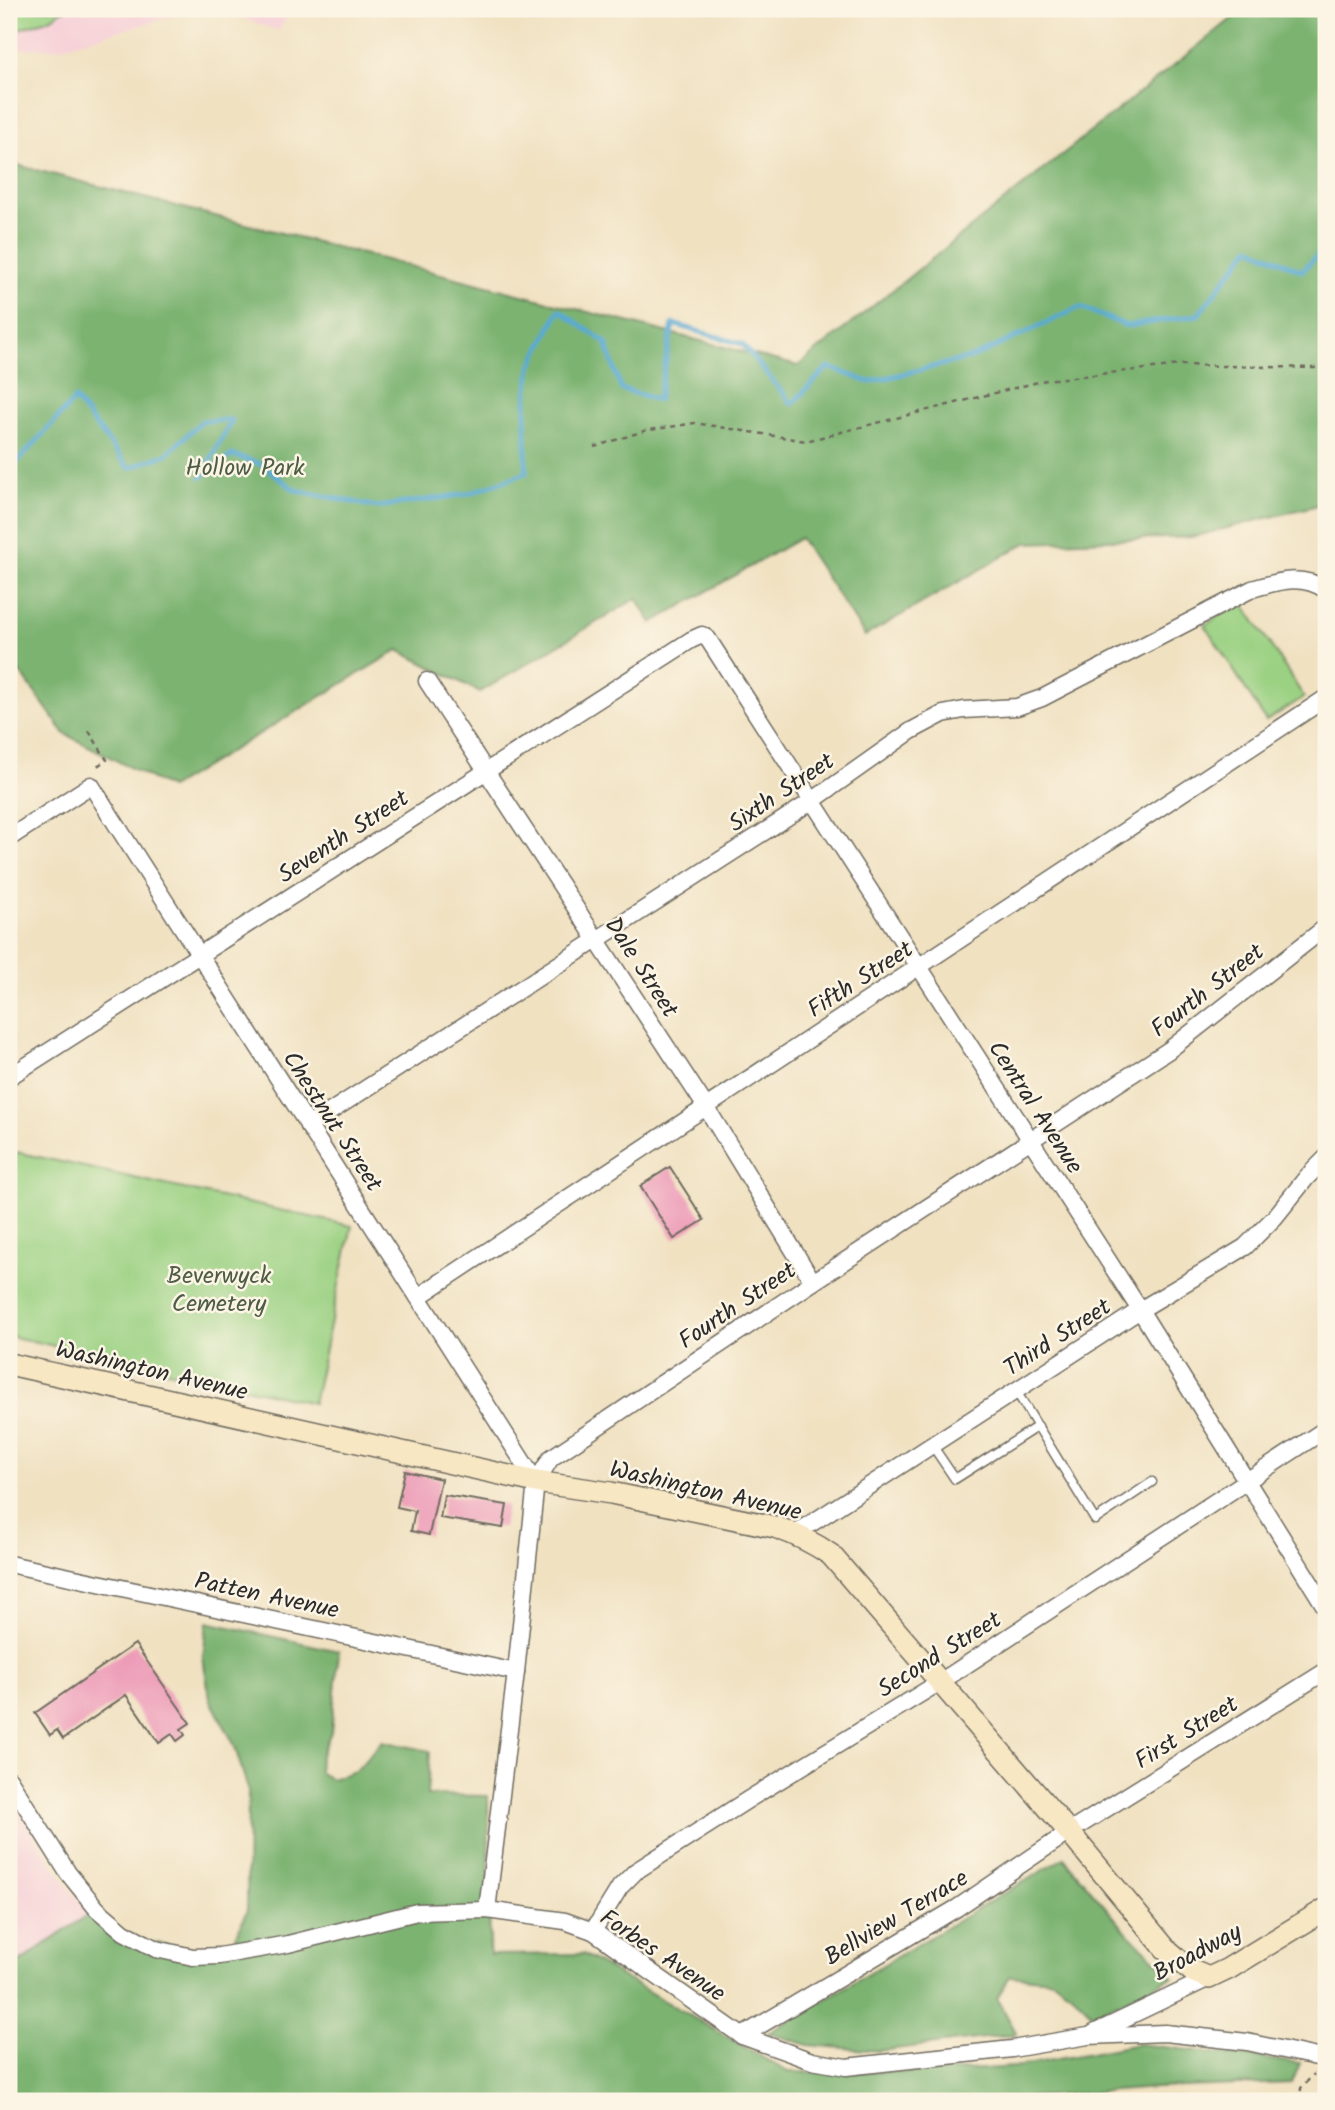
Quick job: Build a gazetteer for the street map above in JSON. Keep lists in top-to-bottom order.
{
  "streets": {
    "street": [
      "Sixth Street",
      "Seventh Street",
      "Dale Street",
      "Fifth Street",
      "Fourth Street",
      "Central Avenue",
      "Chestnut Street",
      "Third Street",
      "Washington Avenue",
      "Patten Avenue",
      "Second Street",
      "First Street",
      "Bellview Terrace",
      "Broadway",
      "Forbes Avenue"
    ]
  },
  "crossings": [
    ["Sixth Street", "Dale Street"],
    ["Sixth Street", "Central Avenue"],
    ["Sixth Street", "Chestnut Street"],
    ["Seventh Street", "Dale Street"],
    ["Seventh Street", "Central Avenue"],
    ["Seventh Street", "Chestnut Street"],
    ["Dale Street", "Fifth Street"],
    ["Dale Street", "Fourth Street"],
    ["Fifth Street", "Central Avenue"],
    ["Fifth Street", "Chestnut Street"],
    ["Fourth Street", "Central Avenue"],
    ["Fourth Street", "Chestnut Street"],
    ["Fourth Street", "Washington Avenue"],
    ["Fourth Street", "Patten Avenue"],
    ["Fourth Street", "Forbes Avenue"],
    ["Central Avenue", "Third Street"],
    ["Central Avenue", "Second Street"],
    ["Chestnut Street", "Washington Avenue"],
    ["Third Street", "Washington Avenue"],
    ["Washington Avenue", "Second Street"],
    ["Washington Avenue", "First Street"],
    ["Washington Avenue", "Bellview Terrace"],
    ["Washington Avenue", "Broadway"],
    ["Second Street", "Forbes Avenue"],
    ["First Street", "Bellview Terrace"],
    ["Bellview Terrace", "Forbes Avenue"],
    ["Broadway", "Forbes Avenue"]
  ],
  "parks": ["Hollow Park", "Beverwyck Cemetery"]
}
